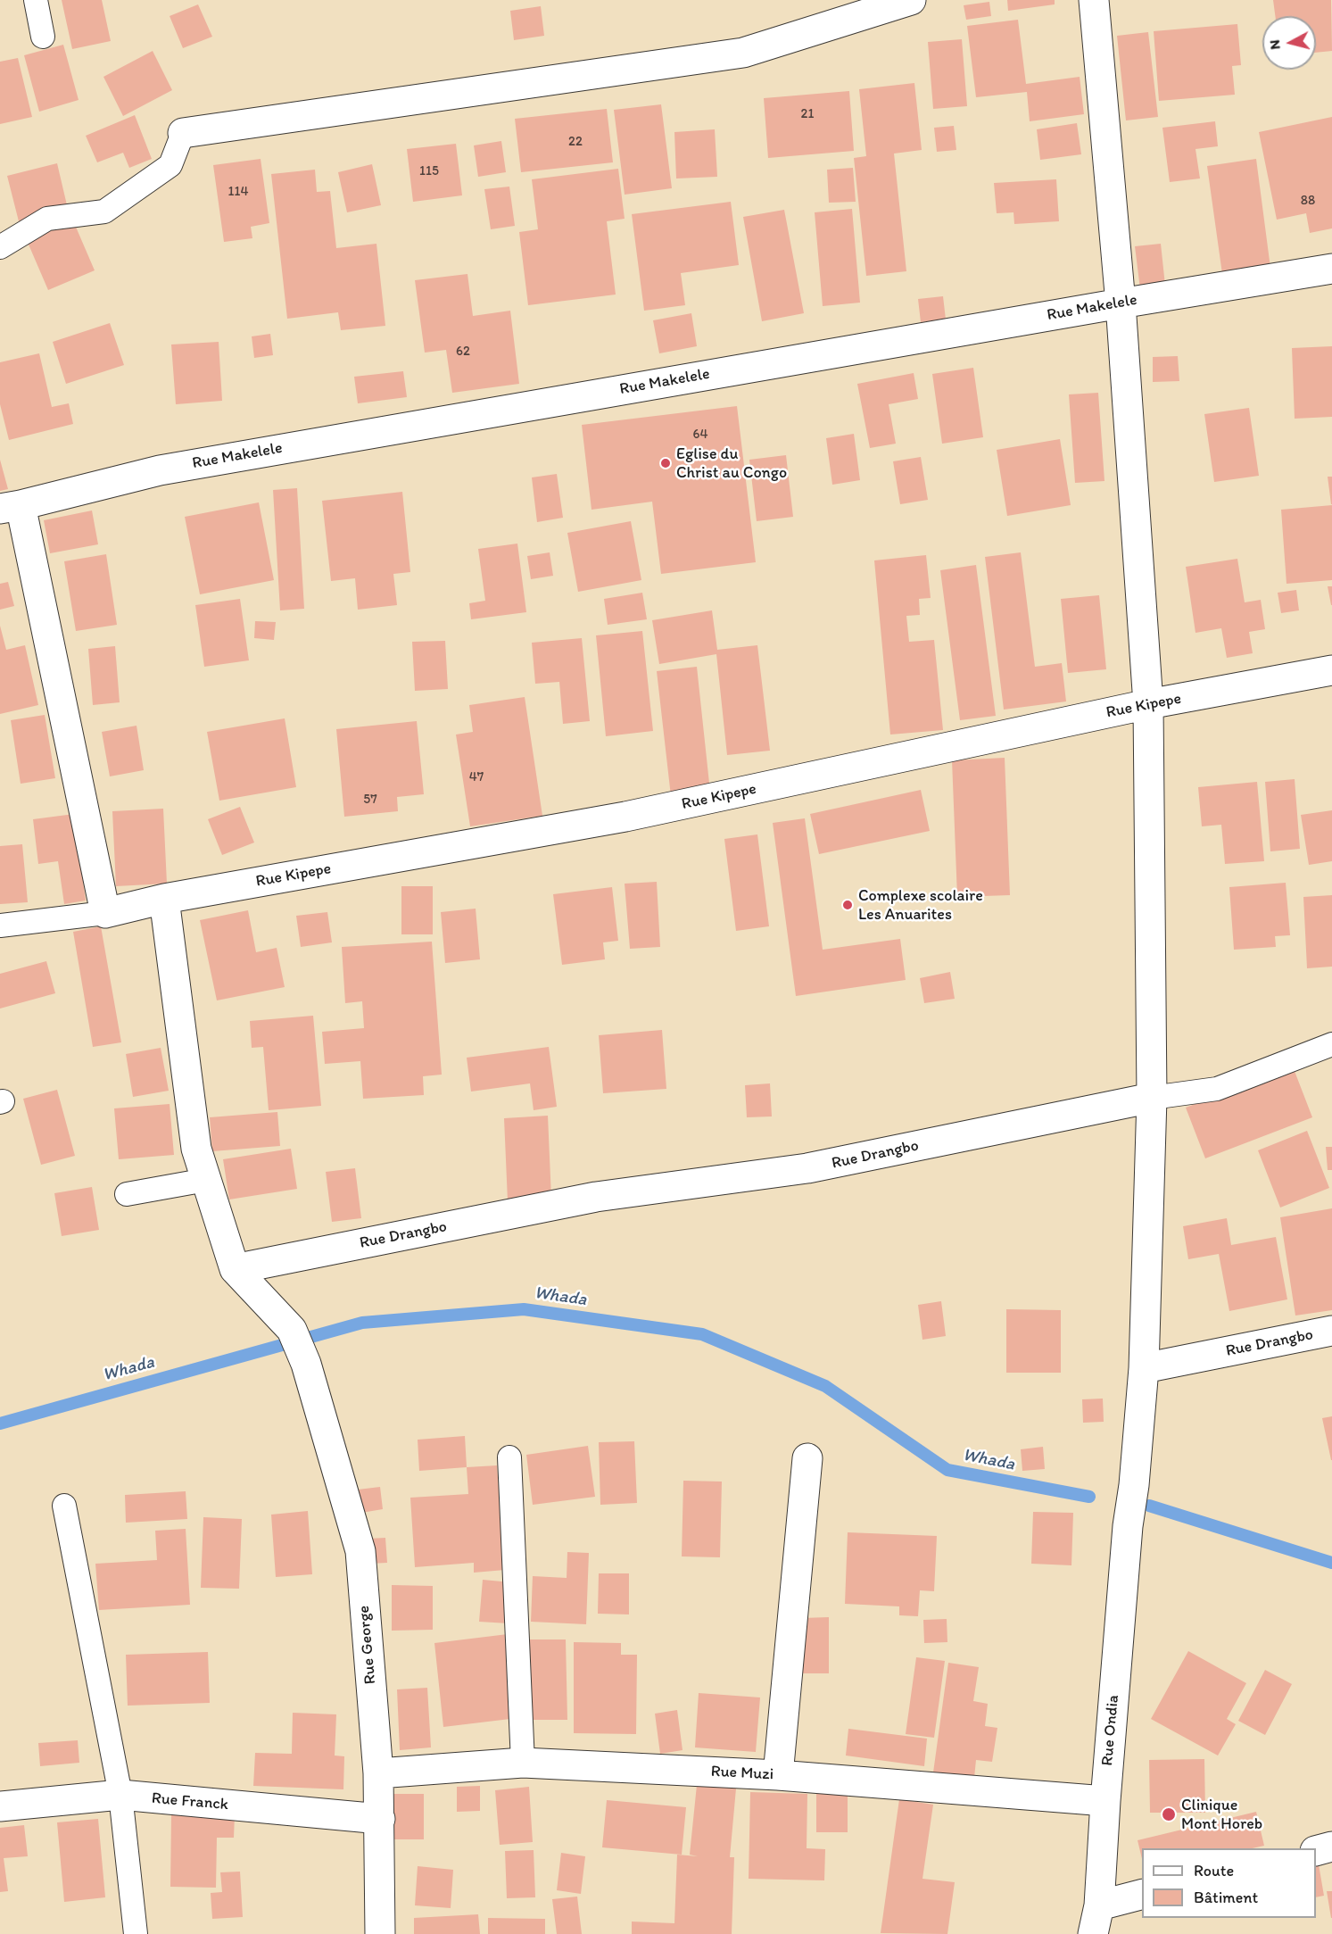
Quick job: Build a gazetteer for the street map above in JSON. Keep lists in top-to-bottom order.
{
  "streets": {
    "street": [
      "Rue Makelele",
      "Rue Kipepe",
      "Rue Drangbo",
      "Rue George",
      "Rue Ondia",
      "Rue Muzi",
      "Rue Franck"
    ]
  },
  "crossings": [
    ["Rue Makelele", "Rue Ondia"],
    ["Rue Kipepe", "Rue Ondia"],
    ["Rue Drangbo", "Rue George"],
    ["Rue Drangbo", "Rue Ondia"],
    ["Rue George", "Rue Muzi"],
    ["Rue George", "Rue Franck"],
    ["Rue Ondia", "Rue Muzi"]
  ],
  "water": ["Whada"],
  "places": ["Eglise du Christ au Congo", "Complexe scolaire Les Anuarites", "Clinique Mont Horeb"],
  "house_numbers": [
    "21",
    "22",
    "115",
    "114",
    "88",
    "62",
    "64",
    "47",
    "57"
  ],
  "legend": ["Route", "Bâtiment"],
  "north": "left"
}
